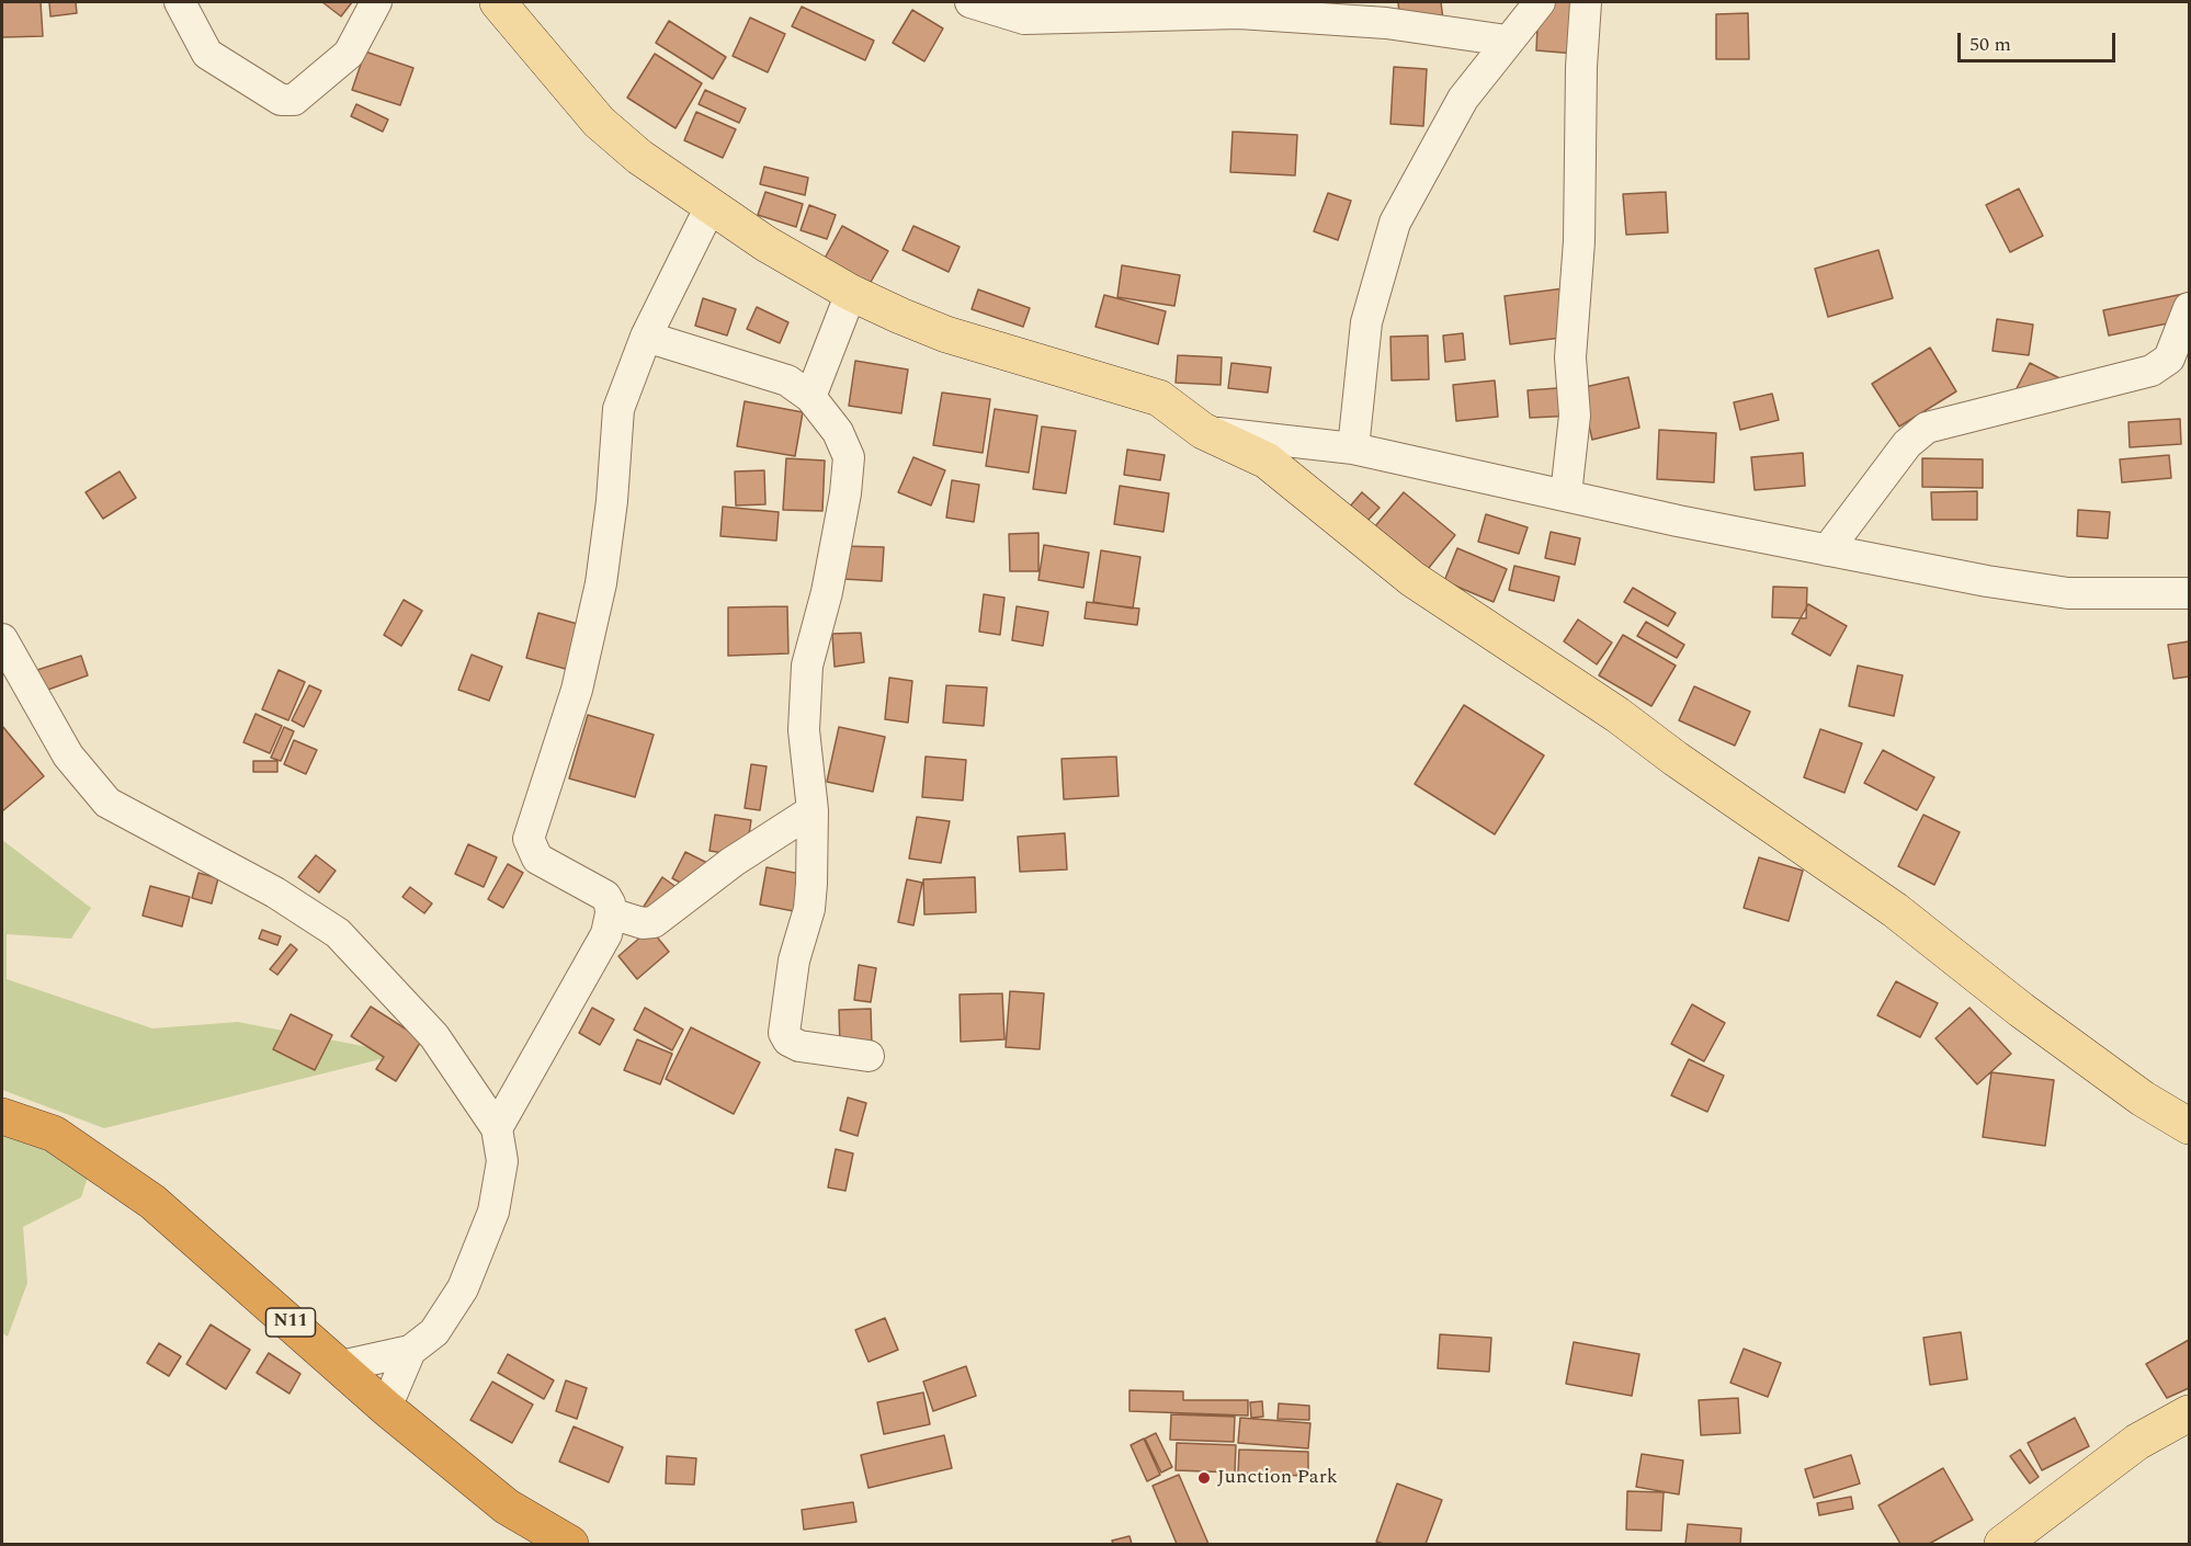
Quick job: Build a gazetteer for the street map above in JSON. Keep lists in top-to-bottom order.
{
  "streets": {
    "highway": ["N11"]
  },
  "places": ["Junction Park"],
  "scale_bar": "50 m"
}
